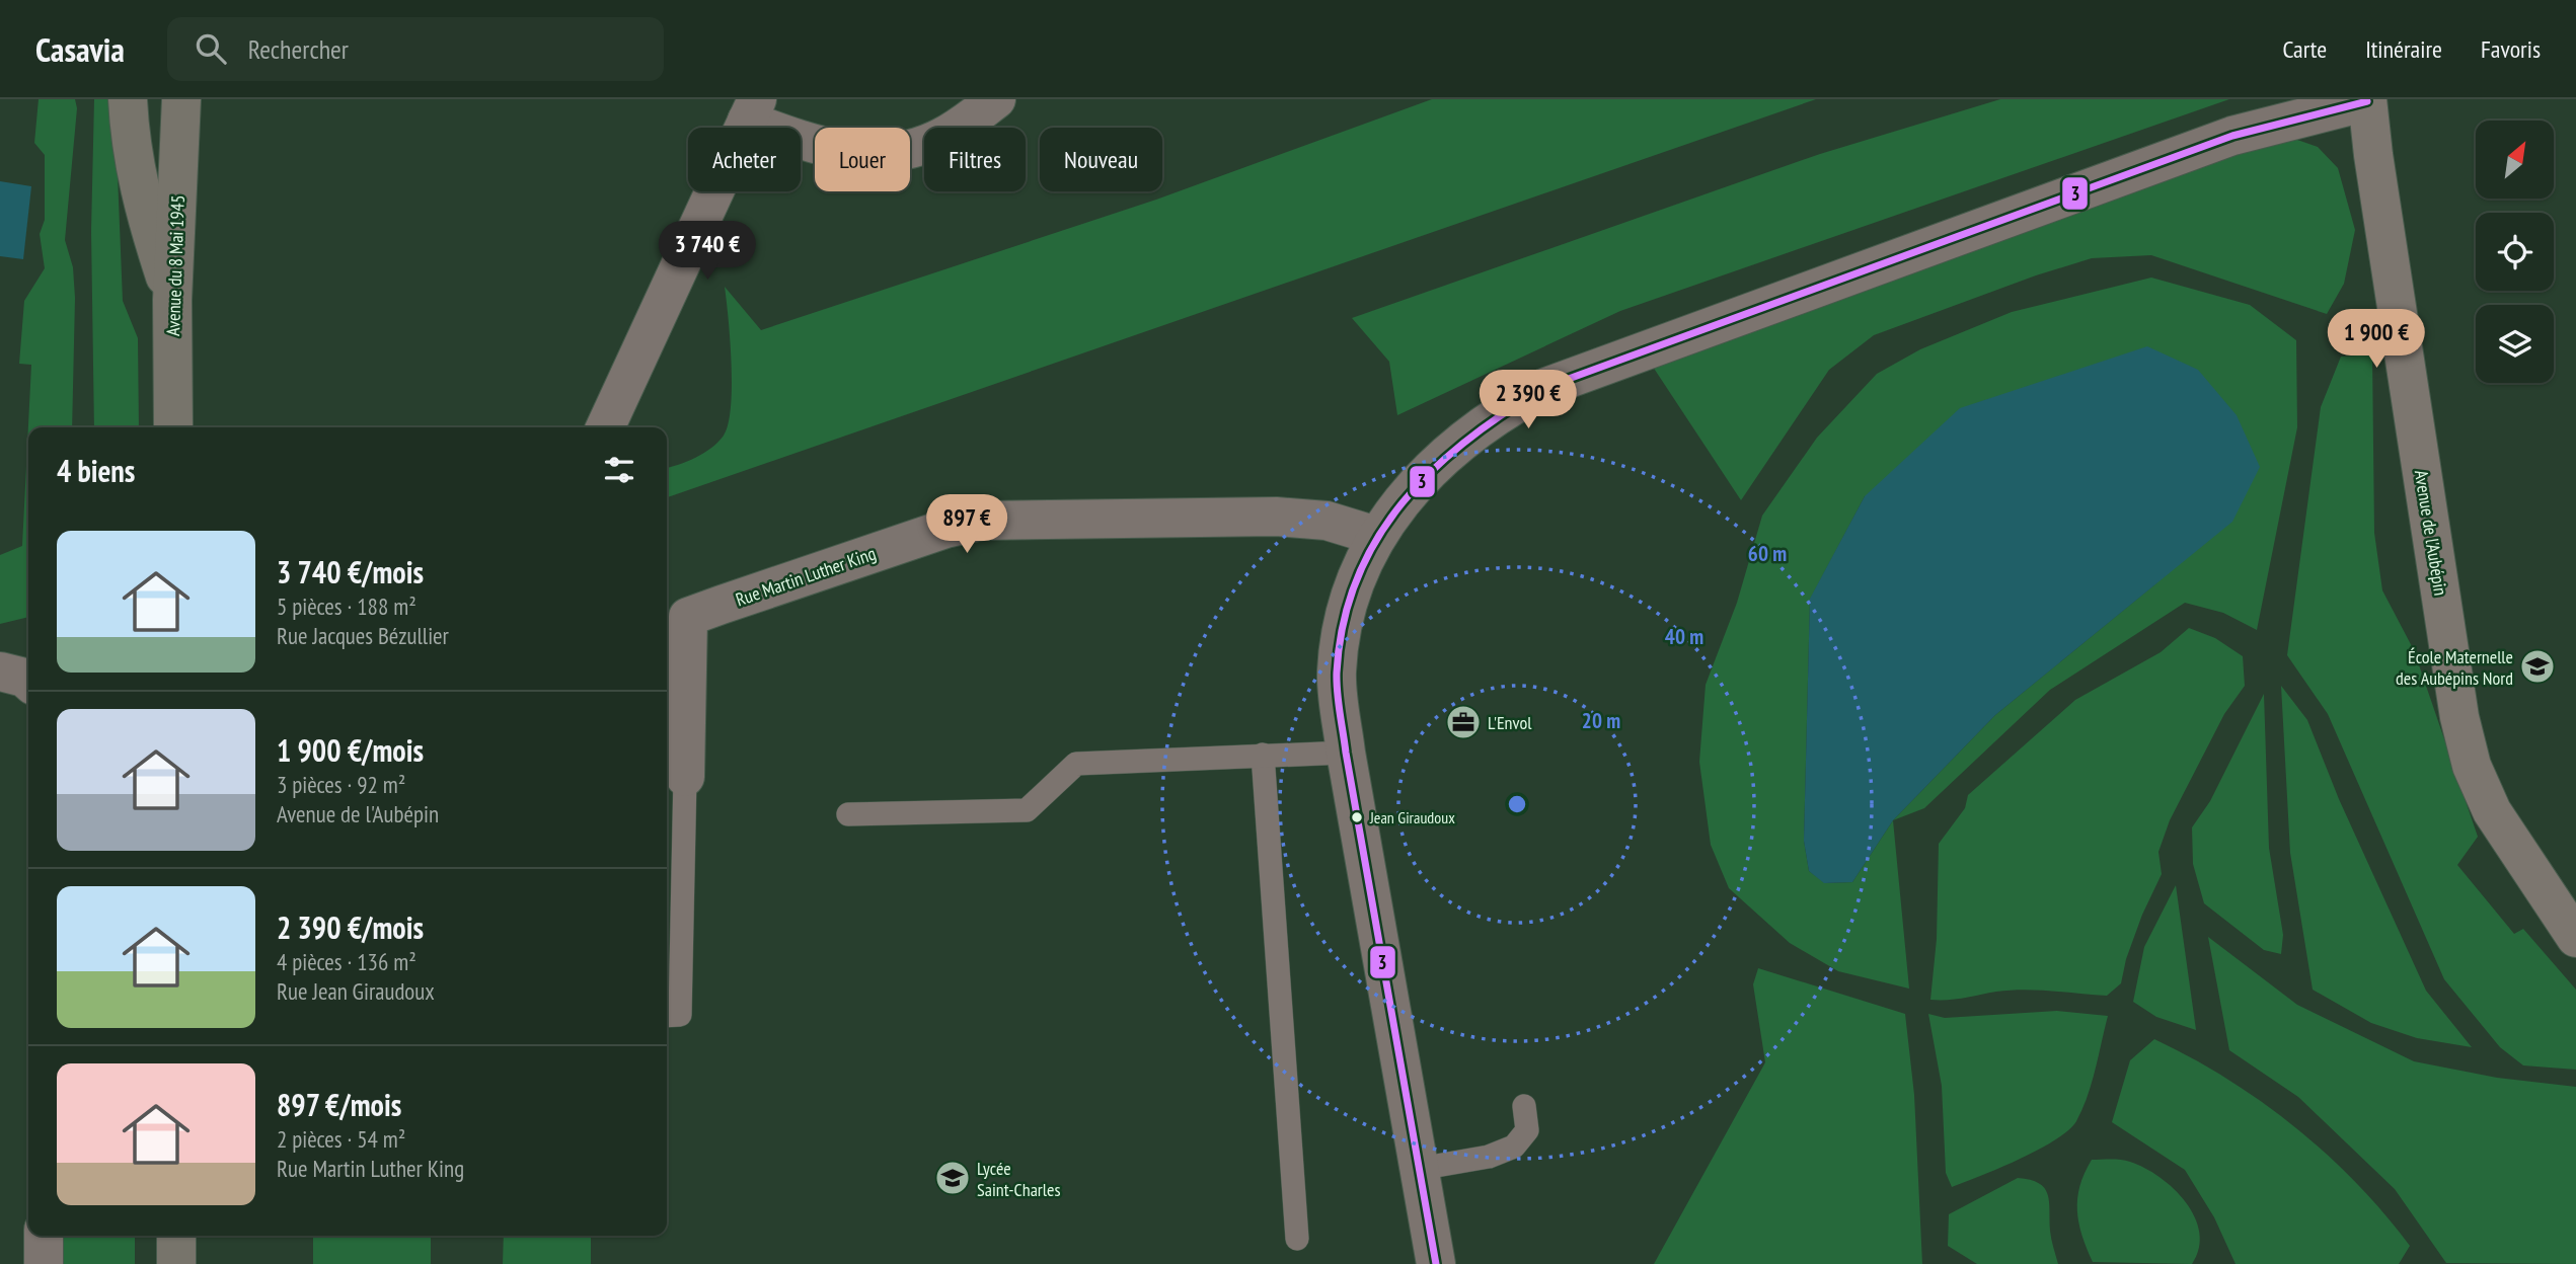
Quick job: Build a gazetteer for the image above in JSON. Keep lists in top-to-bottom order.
{
  "streets": {
    "main road": ["Avenue du 8 Mai 1945"],
    "street": ["Avenue de l'Aubépin", "Rue Martin Luther King"]
  },
  "places": {
    "school or university": ["École Maternelle des Aubépins Nord", "Lycée Saint-Charles"],
    "office": ["L'Envol"],
    "other": ["Jean Giraudoux"]
  },
  "lines": ["transit line 3"],
  "north": "top right",
  "page": {
    "header": "Casavia",
    "search": "Rechercher",
    "nav": ["Carte", "Itinéraire", "Favoris"],
    "chip": [
      "Acheter",
      "Louer",
      "Filtres",
      "Nouveau"
    ],
    "price": [
      "3 740 €",
      "1 900 €",
      "2 390 €",
      "897 €"
    ],
    "heading": "4 biens",
    "list": [
      {
        "name": "3 740 €/mois",
        "note": "5 pièces · 188 m² · Rue Jacques Bézullier"
      },
      {
        "name": "1 900 €/mois",
        "note": "3 pièces · 92 m² · Avenue de l'Aubépin"
      },
      {
        "name": "2 390 €/mois",
        "note": "4 pièces · 136 m² · Rue Jean Giraudoux"
      },
      {
        "name": "897 €/mois",
        "note": "2 pièces · 54 m² · Rue Martin Luther King"
      }
    ]
  },
  "rings": ["60 m", "40 m", "20 m"]
}
